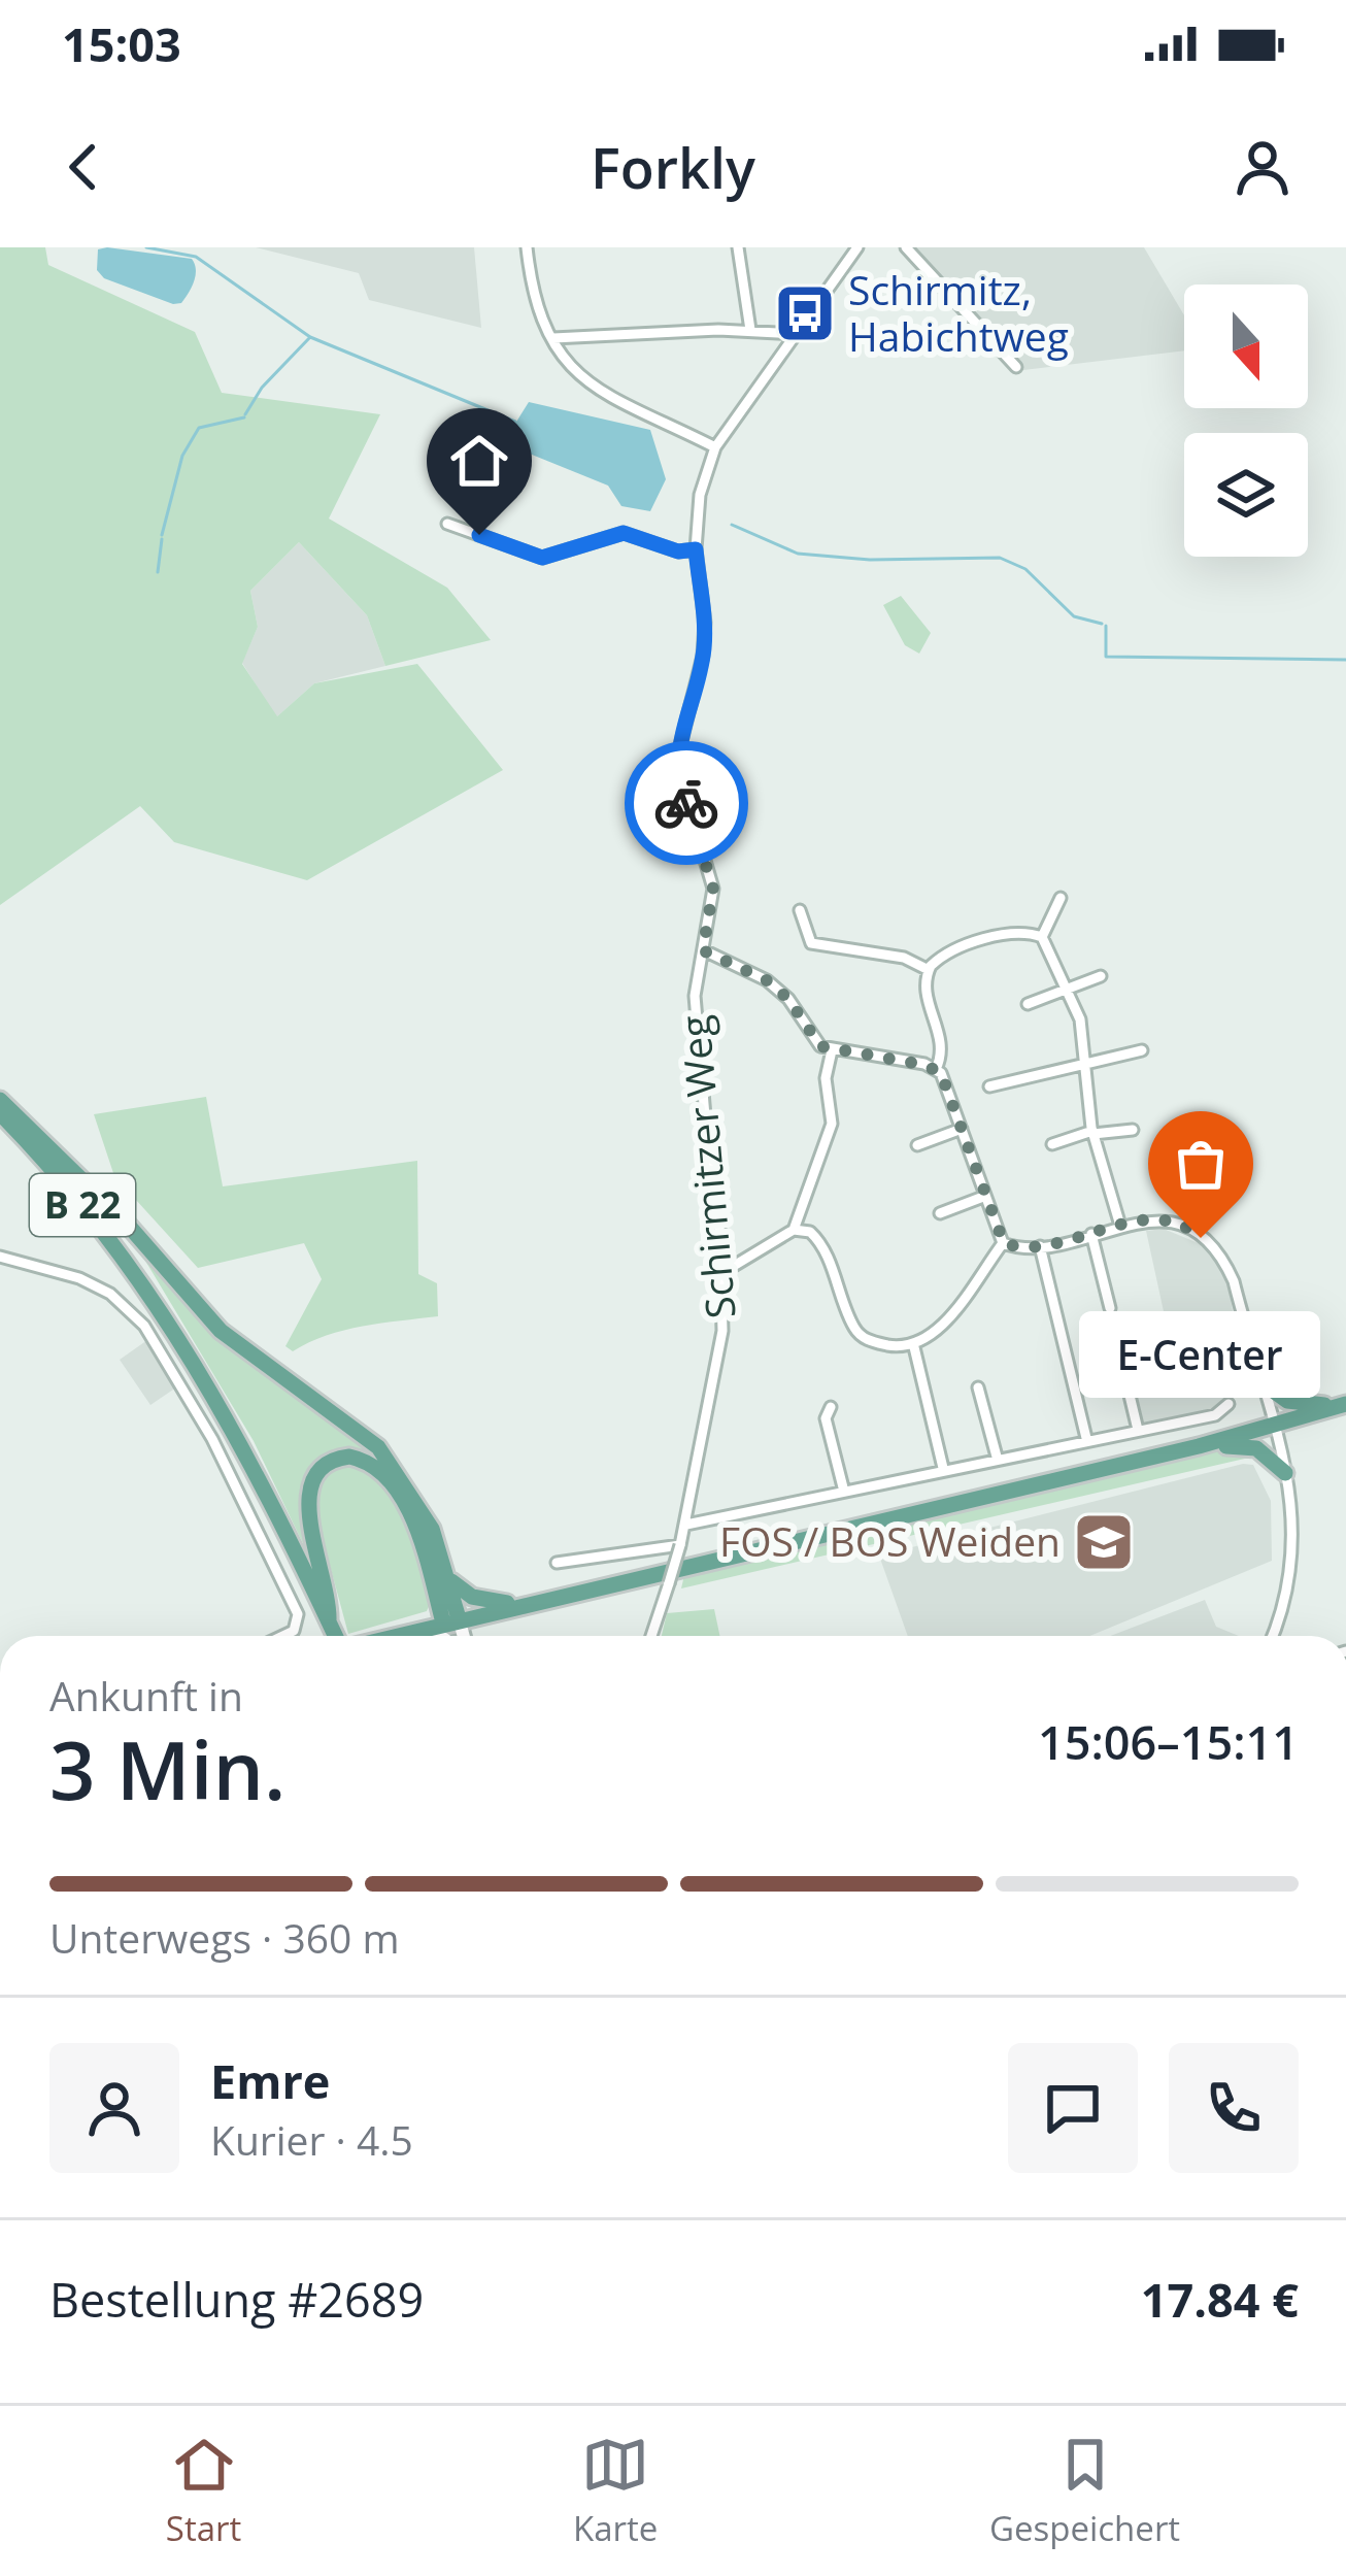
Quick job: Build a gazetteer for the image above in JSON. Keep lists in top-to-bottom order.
{
  "streets": {
    "main road": ["B 22"],
    "street": ["Schirmitzer Weg"]
  },
  "places": {
    "bus stop": ["Schirmitz, Habichtweg"],
    "other": ["E-Center"],
    "school or university": ["FOS / BOS Weiden"]
  },
  "north": "bottom",
  "page": {
    "status": "15:03",
    "header": "Forkly",
    "bubble": "E-Center",
    "heading": ["3 Min.", "Ankunft in", "15:06–15:11"],
    "panel": [
      "Emre",
      "Kurier · 4.5",
      "Bestellung #2689",
      "17.84 €"
    ],
    "bar": "Unterwegs · 360 m",
    "tabs": ["Start", "Karte", "Gespeichert"]
  }
}
